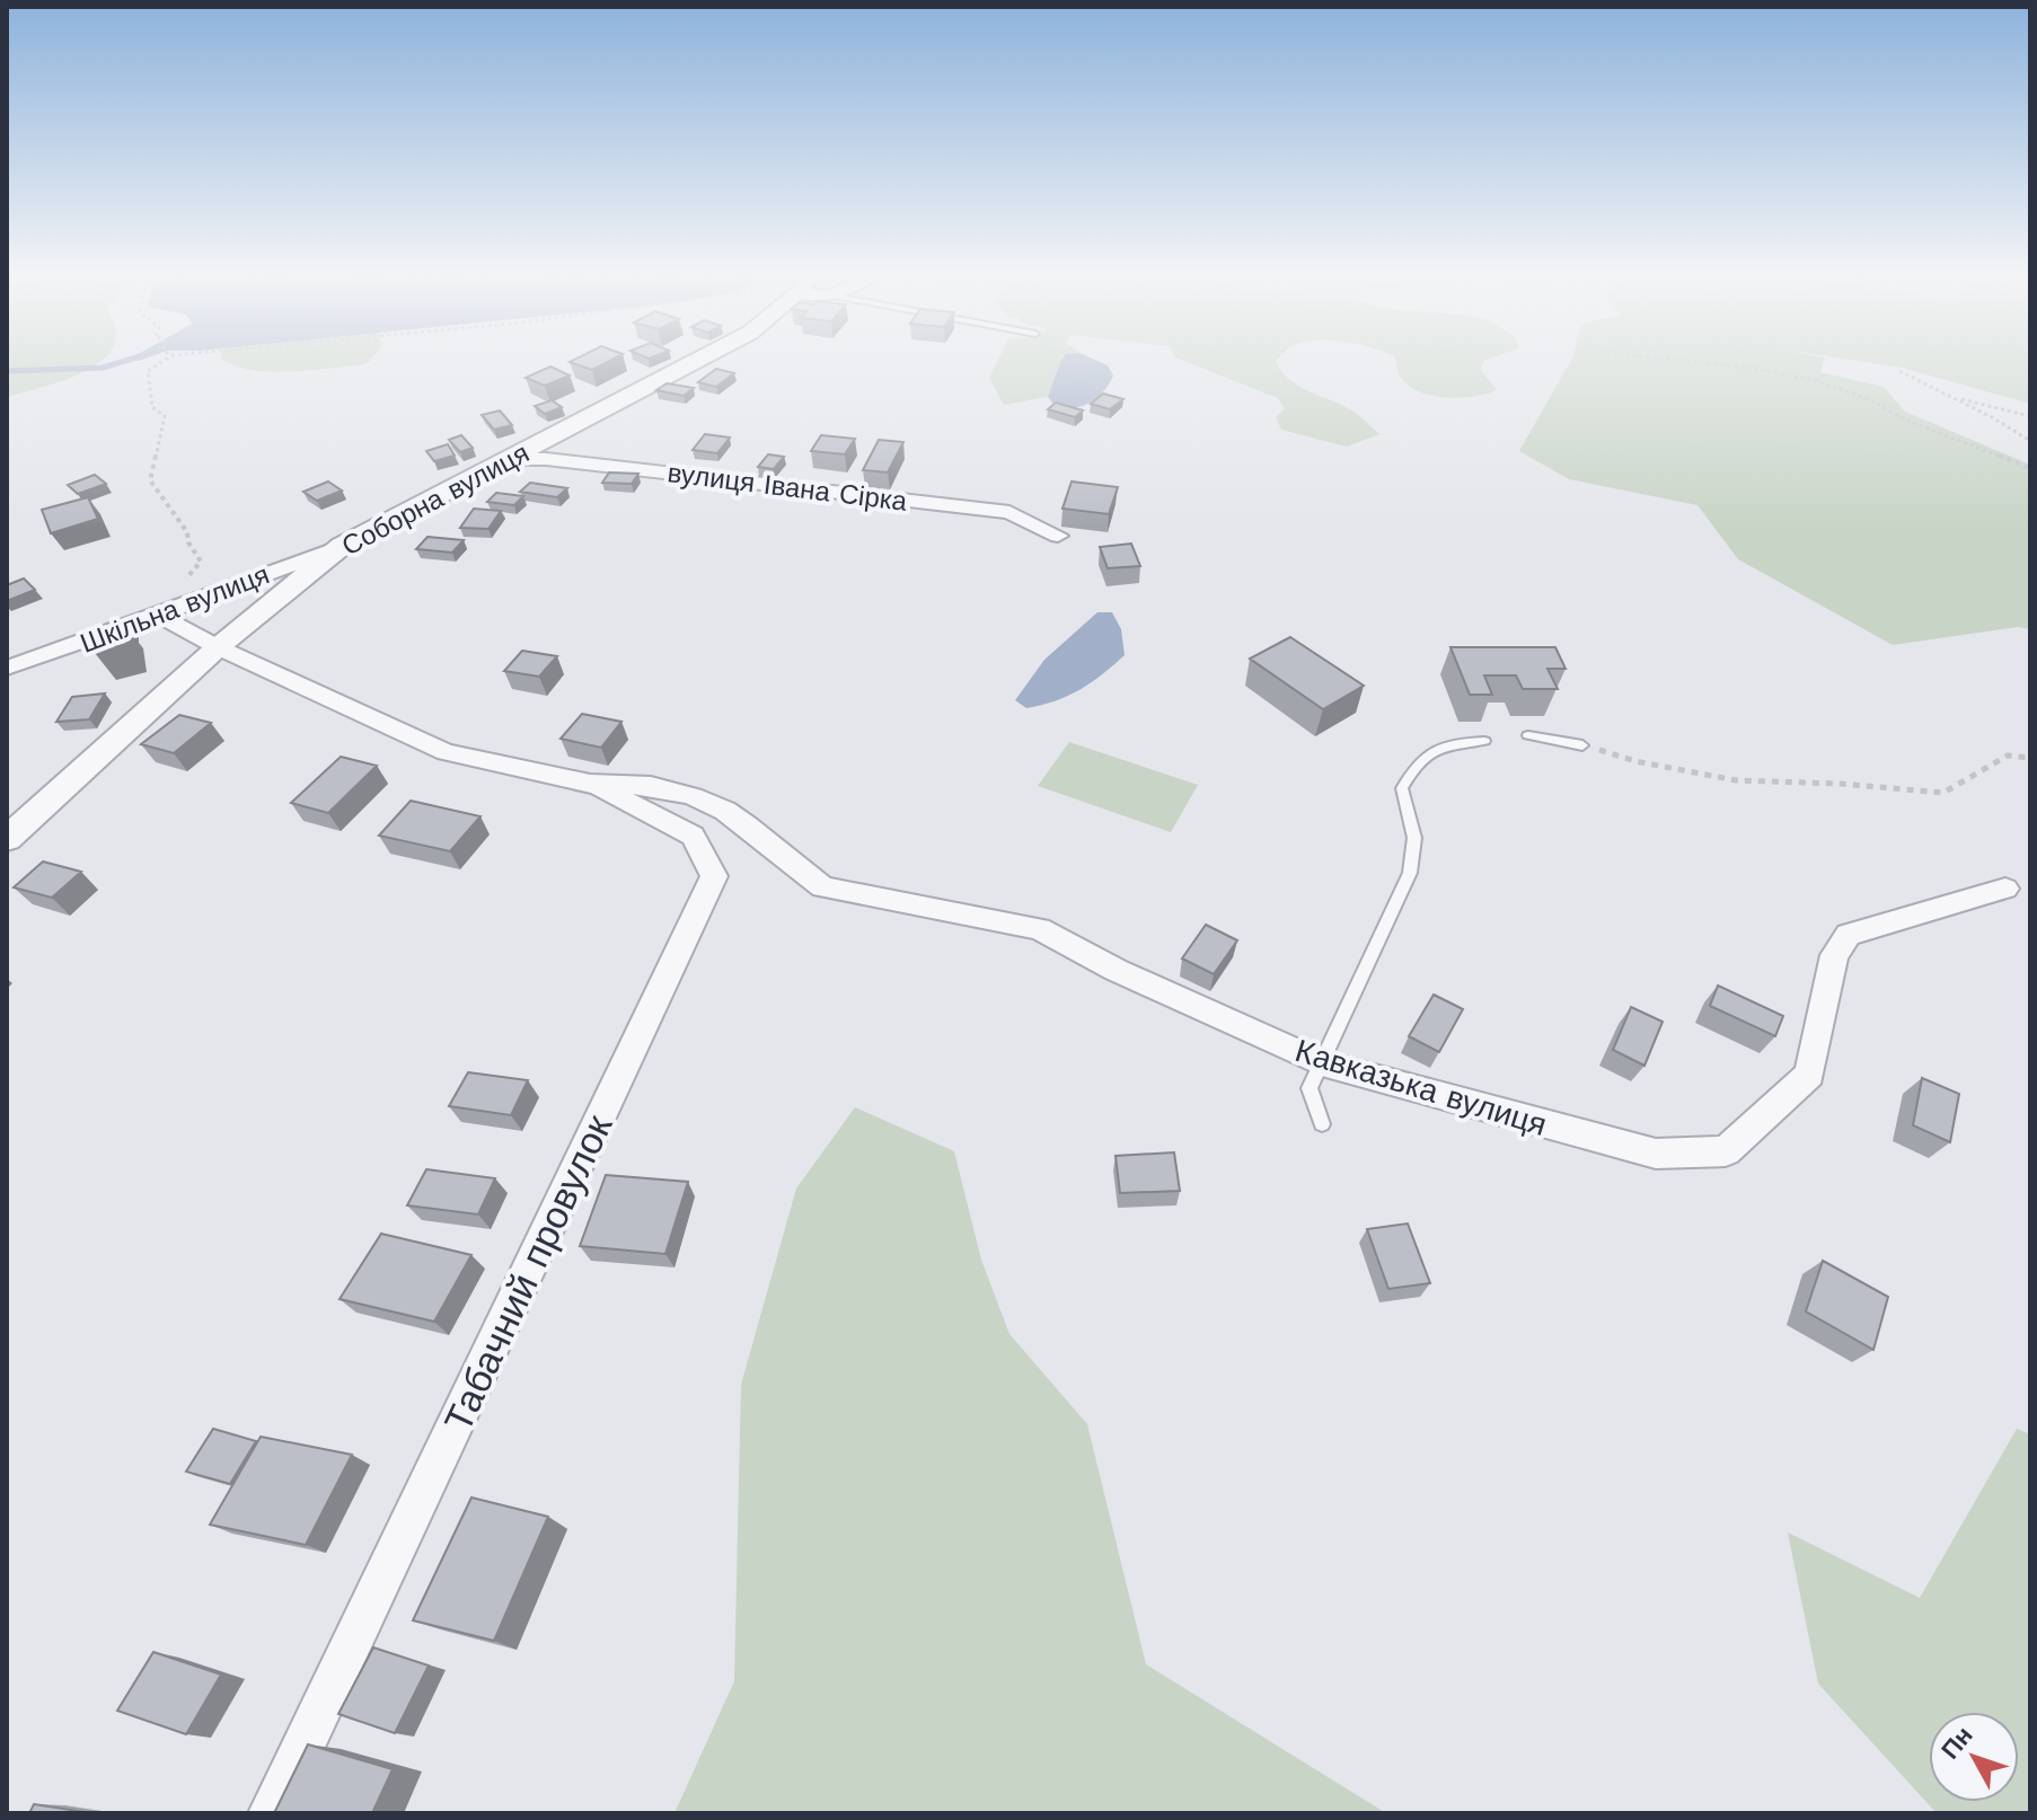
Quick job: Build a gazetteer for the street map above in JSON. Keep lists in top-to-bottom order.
{
  "streets": {
    "street": [
      "вулиця Івана Сірка",
      "Соборна вулиця",
      "Шкільна вулиця",
      "Кавказька вулиця",
      "Табачний провулок"
    ]
  },
  "crossings": [
    ["вулиця Івана Сірка", "Соборна вулиця"],
    ["Соборна вулиця", "Шкільна вулиця"],
    ["Кавказька вулиця", "Табачний провулок"]
  ],
  "north": "top left"
}
